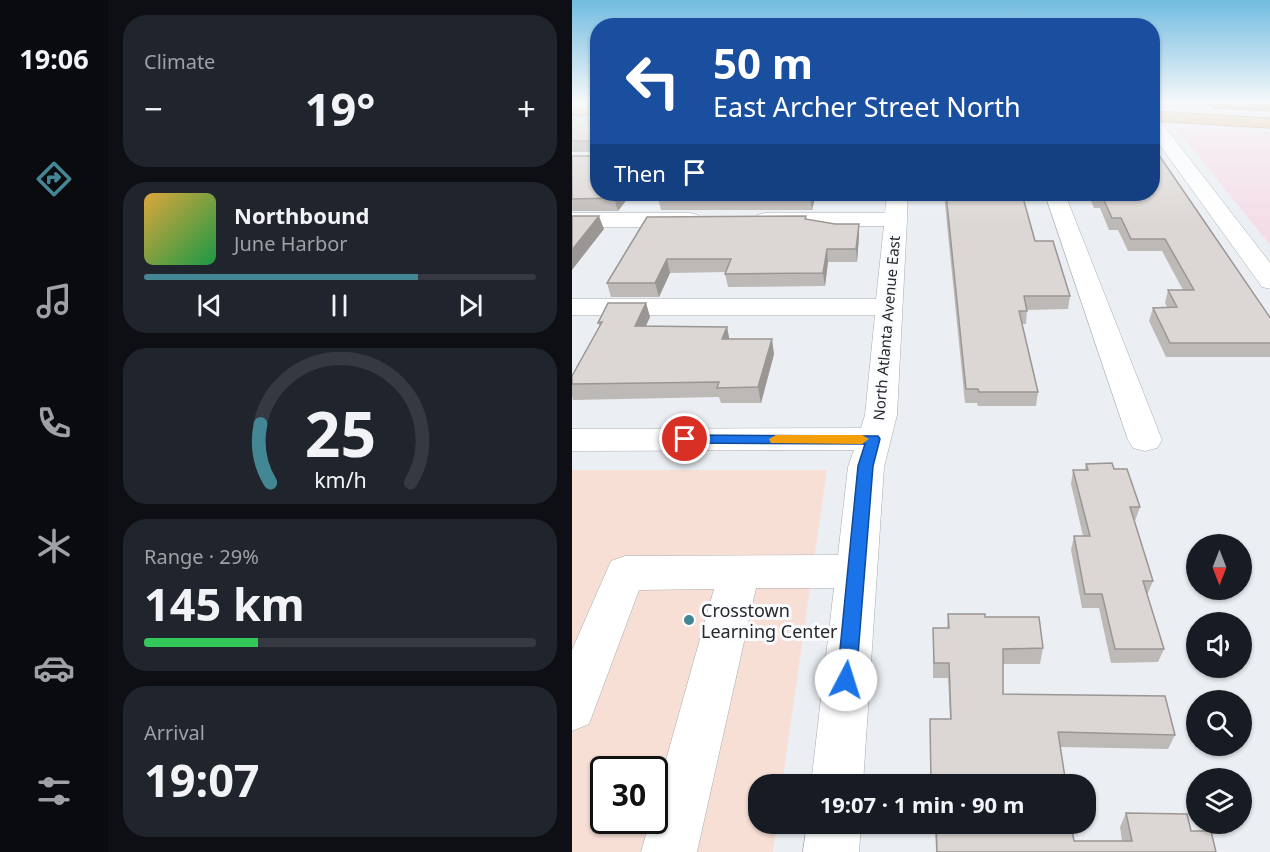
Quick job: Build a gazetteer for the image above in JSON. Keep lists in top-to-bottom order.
{
  "streets": {
    "street": ["North Atlanta Avenue East"]
  },
  "places": ["Crosstown Learning Center"],
  "north": "bottom",
  "page": {
    "tabs": "19:06",
    "tile": [
      "Climate",
      ["Range · 29%", "145 km"],
      ["Arrival", "19:07"]
    ],
    "turn": ["50 m", "East Archer Street North"],
    "heat": ["−", "19°", "+"],
    "then": "Then",
    "song": ["Northbound", "June Harbor"],
    "limit": "30",
    "trip": "19:07 · 1 min · 90 m",
    "gauge": ["25", "km/h"]
  }
}
